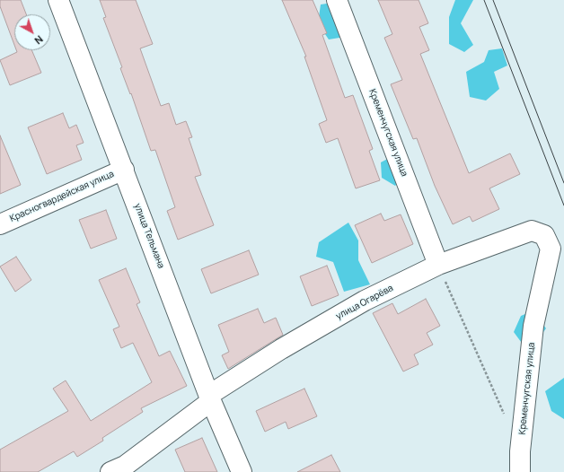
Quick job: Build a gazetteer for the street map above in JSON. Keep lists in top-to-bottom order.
{
  "streets": {
    "street": [
      "Кременчугская улица",
      "Красногвардейская улица",
      "улица Тельмана",
      "улица Огарёва"
    ]
  },
  "crossings": [
    ["Кременчугская улица", "улица Огарёва"],
    ["Красногвардейская улица", "улица Тельмана"],
    ["улица Тельмана", "улица Огарёва"]
  ],
  "north": "bottom right"
}
